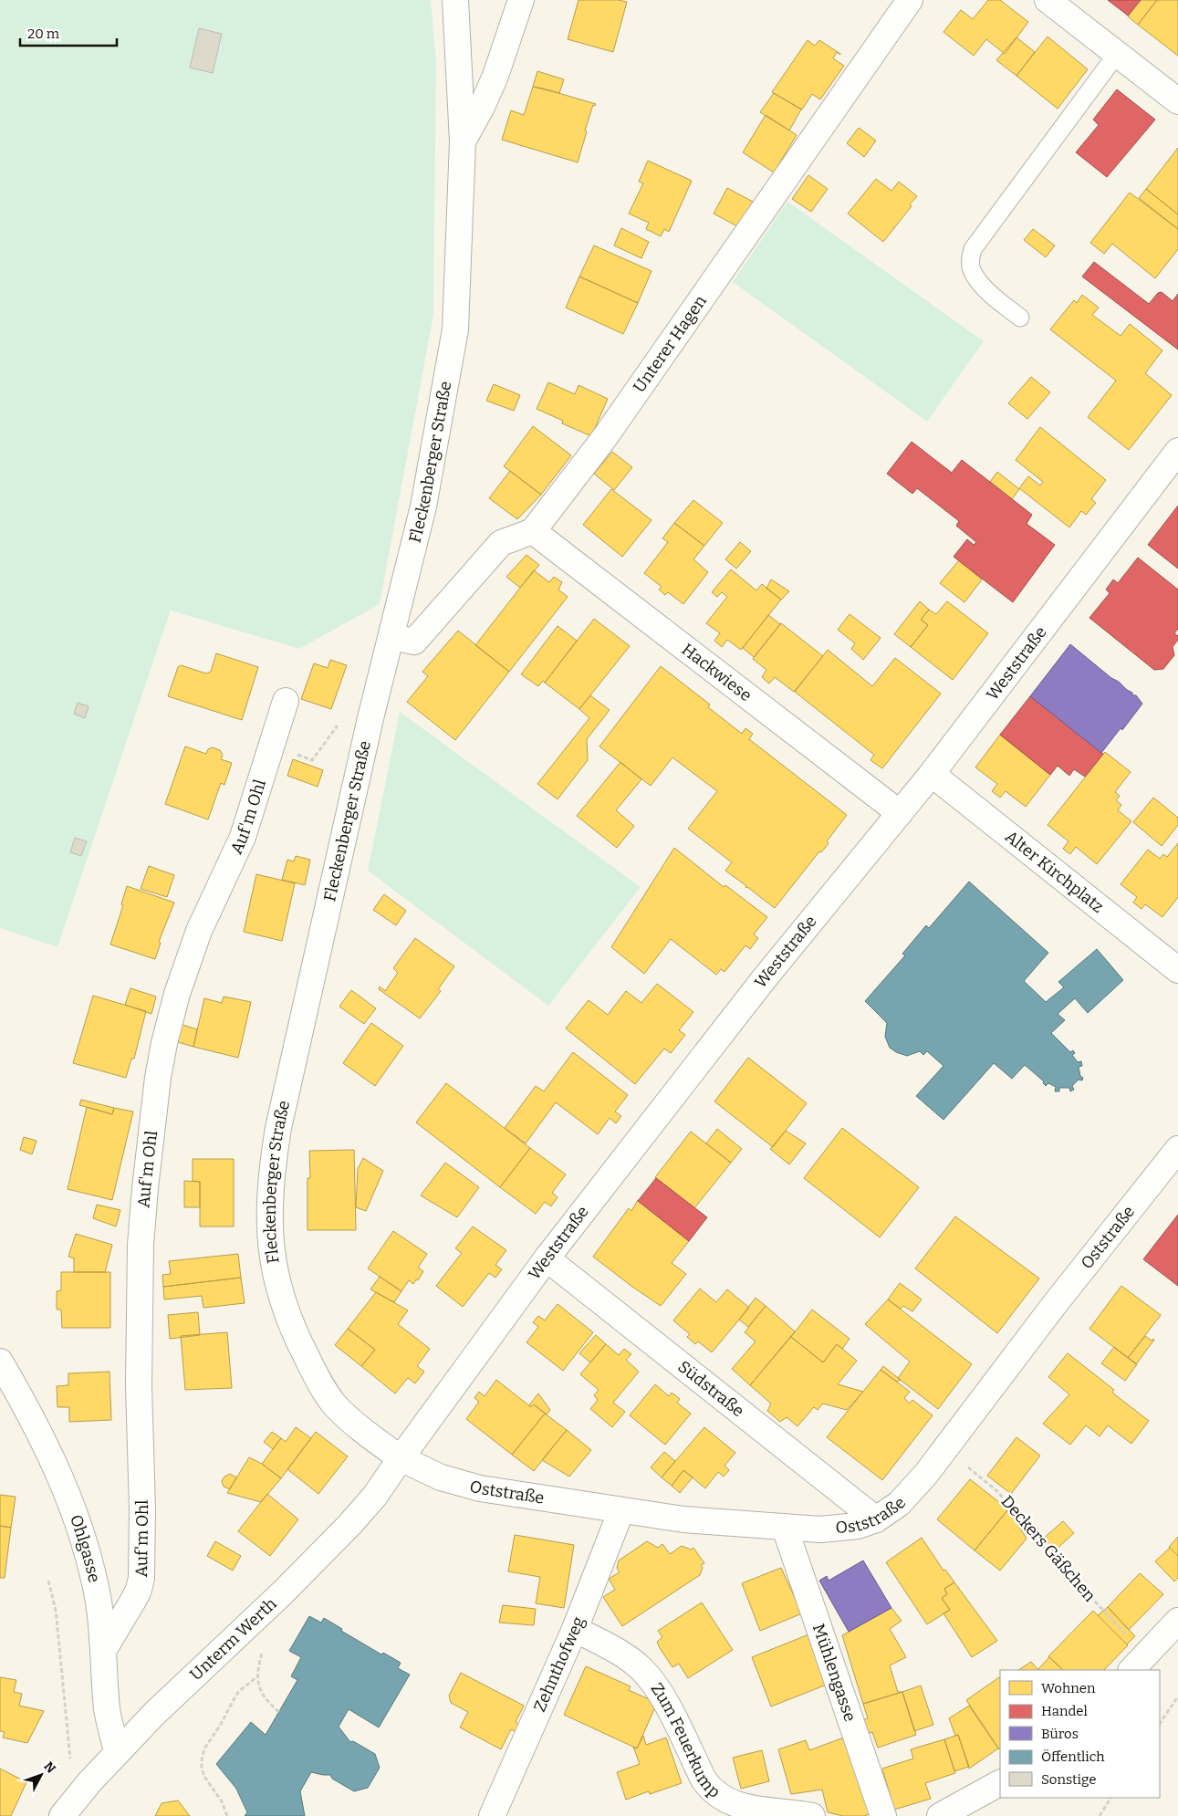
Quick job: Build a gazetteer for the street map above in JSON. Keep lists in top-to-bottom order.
{
  "streets": {
    "street": [
      "Unterer Hagen",
      "Fleckenberger Straße",
      "Weststraße",
      "Hackwiese",
      "Auf'm Ohl",
      "Alter Kirchplatz",
      "Oststraße",
      "Südstraße",
      "Ohlgasse",
      "Unterm Werth",
      "Zehnthofweg",
      "Mühlengasse",
      "Zum Feuerkump"
    ],
    "path": ["Deckers Gäßchen"]
  },
  "crossings": [
    ["Unterer Hagen", "Hackwiese"],
    ["Fleckenberger Straße", "Weststraße"],
    ["Fleckenberger Straße", "Oststraße"],
    ["Fleckenberger Straße", "Unterm Werth"],
    ["Weststraße", "Hackwiese"],
    ["Weststraße", "Alter Kirchplatz"],
    ["Weststraße", "Oststraße"],
    ["Weststraße", "Südstraße"],
    ["Weststraße", "Unterm Werth"],
    ["Auf'm Ohl", "Ohlgasse"],
    ["Oststraße", "Südstraße"],
    ["Oststraße", "Deckers Gäßchen"],
    ["Oststraße", "Unterm Werth"],
    ["Oststraße", "Zehnthofweg"],
    ["Oststraße", "Mühlengasse"],
    ["Ohlgasse", "Unterm Werth"],
    ["Zehnthofweg", "Zum Feuerkump"]
  ],
  "legend": [
    "Wohnen",
    "Handel",
    "Büros",
    "Öffentlich",
    "Sonstige"
  ],
  "scale_bar": "20 m",
  "north": "top right"
}
